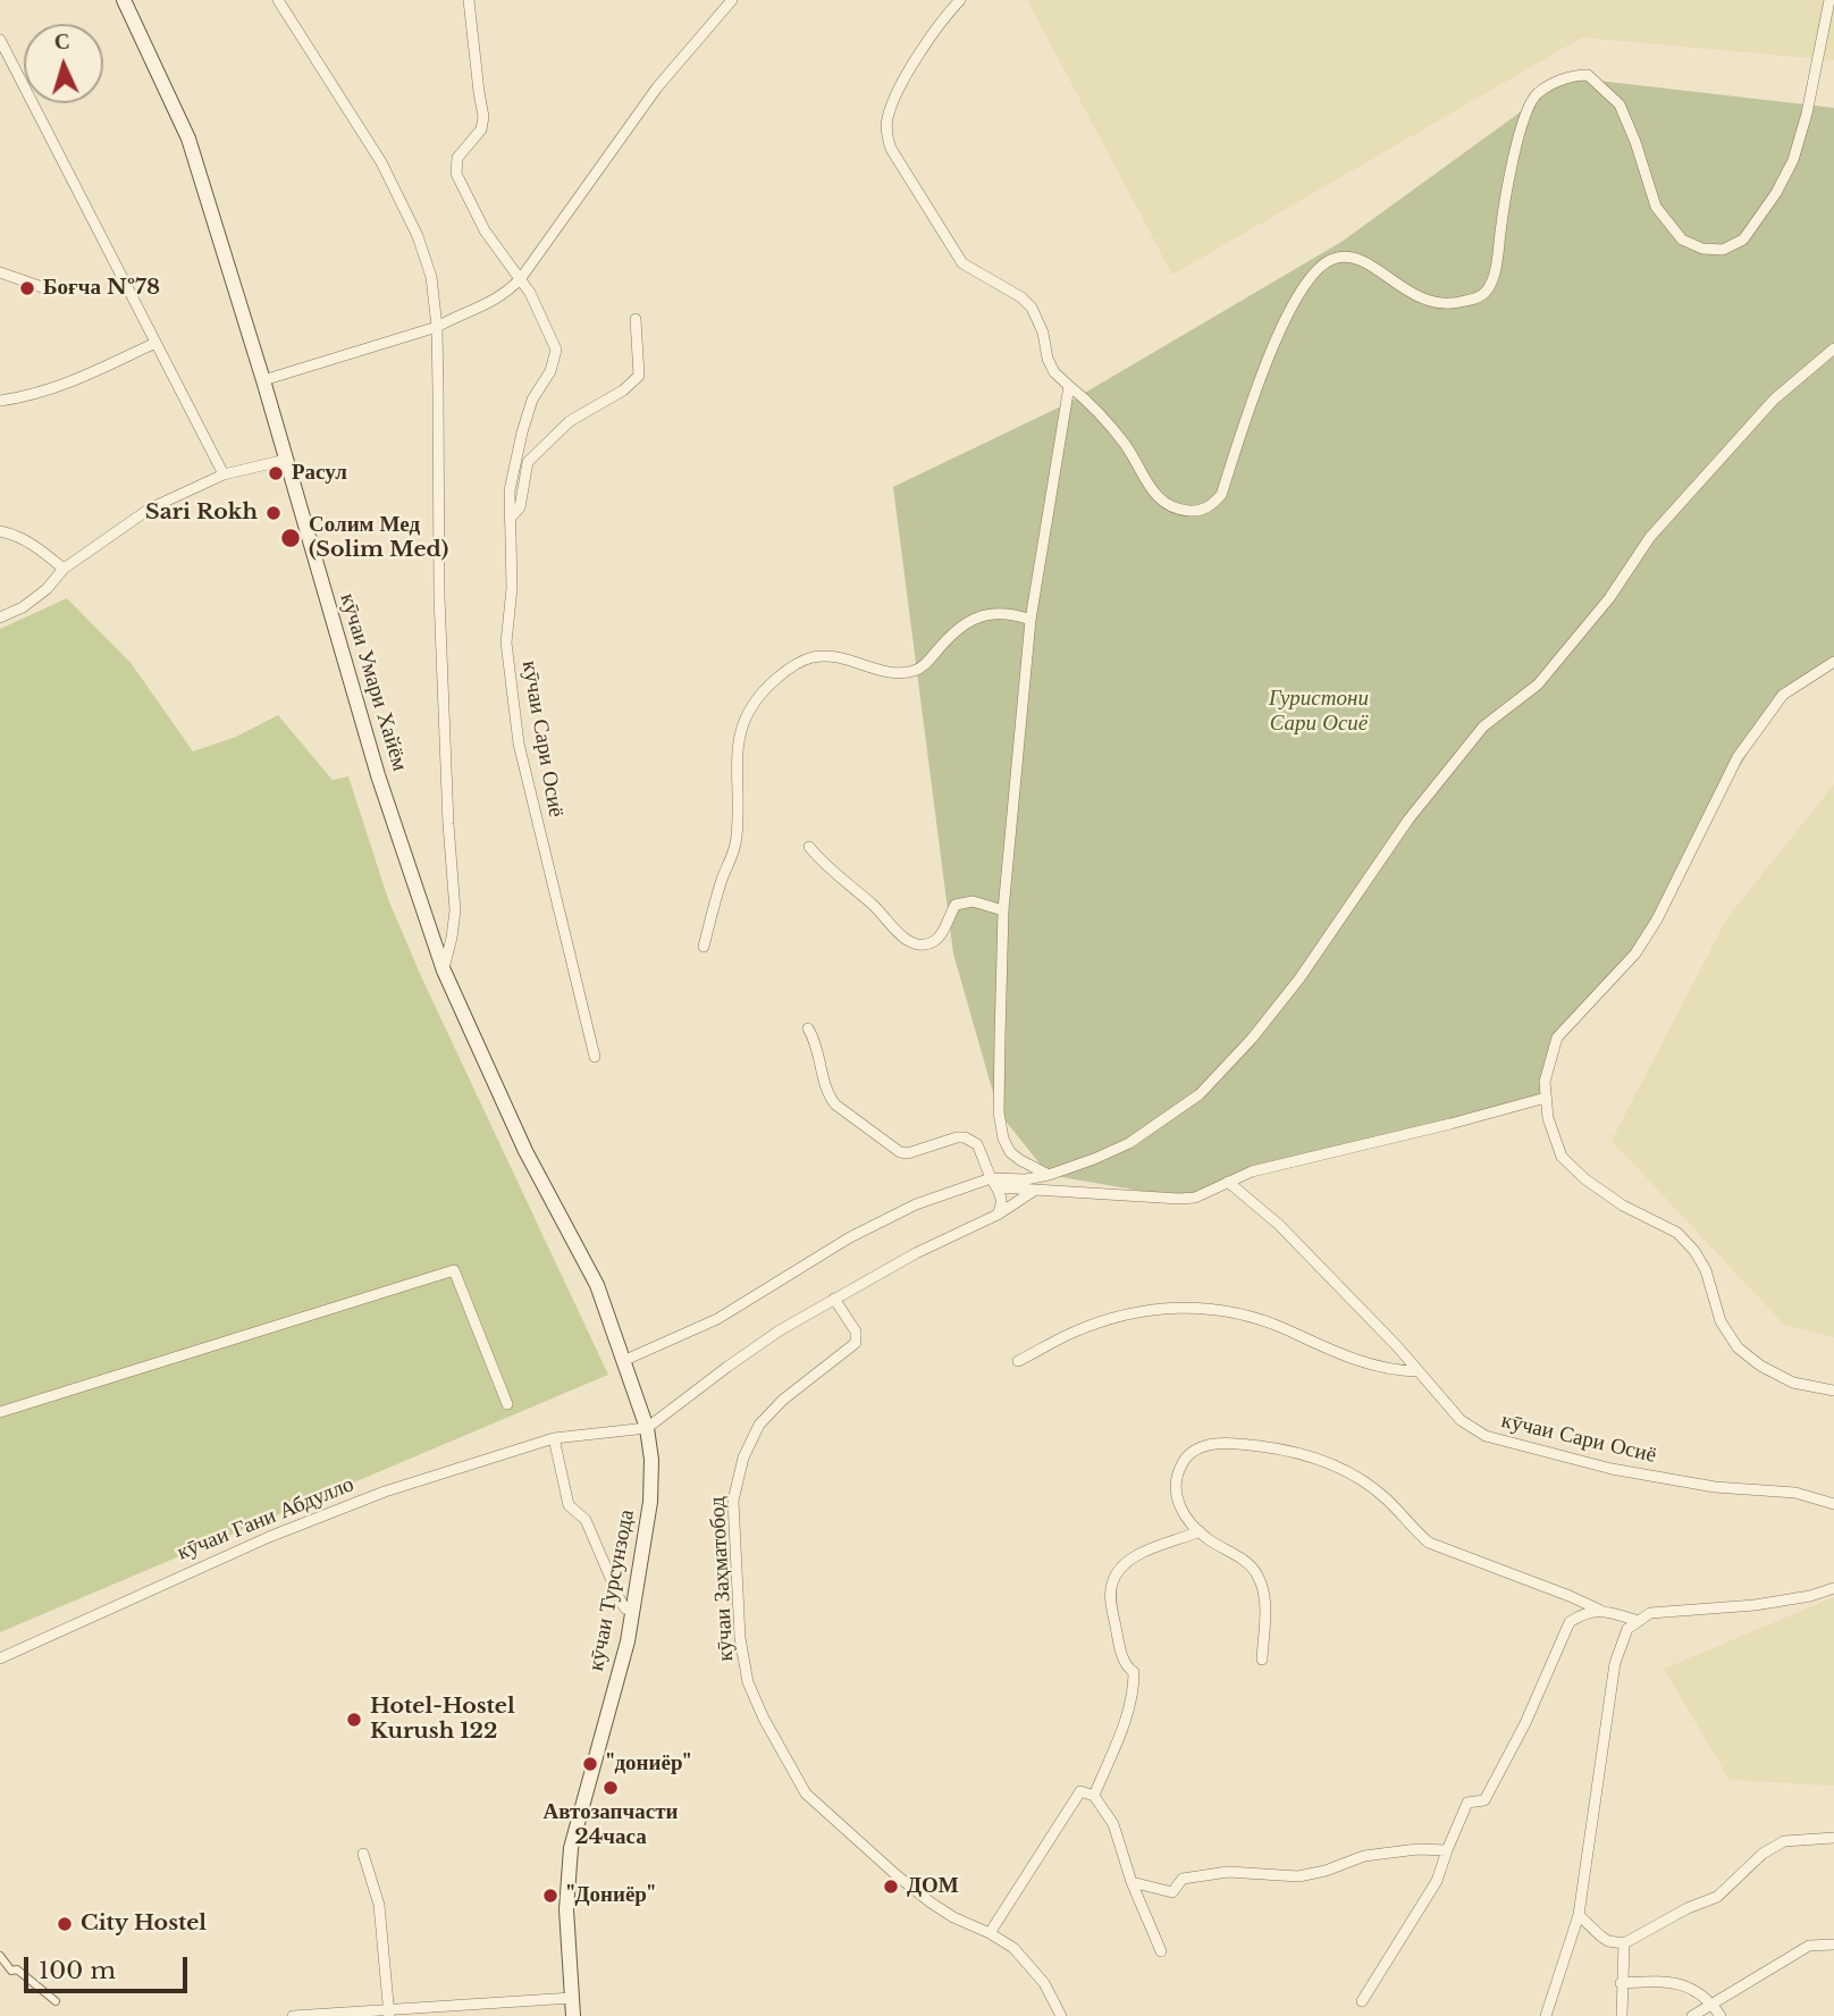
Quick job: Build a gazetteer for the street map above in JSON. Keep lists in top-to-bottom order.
{
  "streets": {
    "main road": ["кӯчаи Умари Хайём", "кӯчаи Турсунзода"],
    "street": ["кӯчаи Сари Осиё", "кӯчаи Гани Абдулло", "кӯчаи Заҳматобод"]
  },
  "crossings": [
    ["кӯчаи Умари Хайём", "кӯчаи Турсунзода"],
    ["кӯчаи Гани Абдулло", "кӯчаи Турсунзода"]
  ],
  "parks": ["Гуристони Сари Осиё"],
  "places": [
    "Боғча №78",
    "Расул",
    "Sari Rokh",
    "Солим Мед (Solim Med)",
    "Hotel-Hostel Kurush 122",
    "\"дониёр\"",
    "Автозапчасти 24часа",
    "ДОМ",
    "\"Дониёр\"",
    "City Hostel"
  ],
  "scale_bar": "100 m",
  "north": "top"
}
